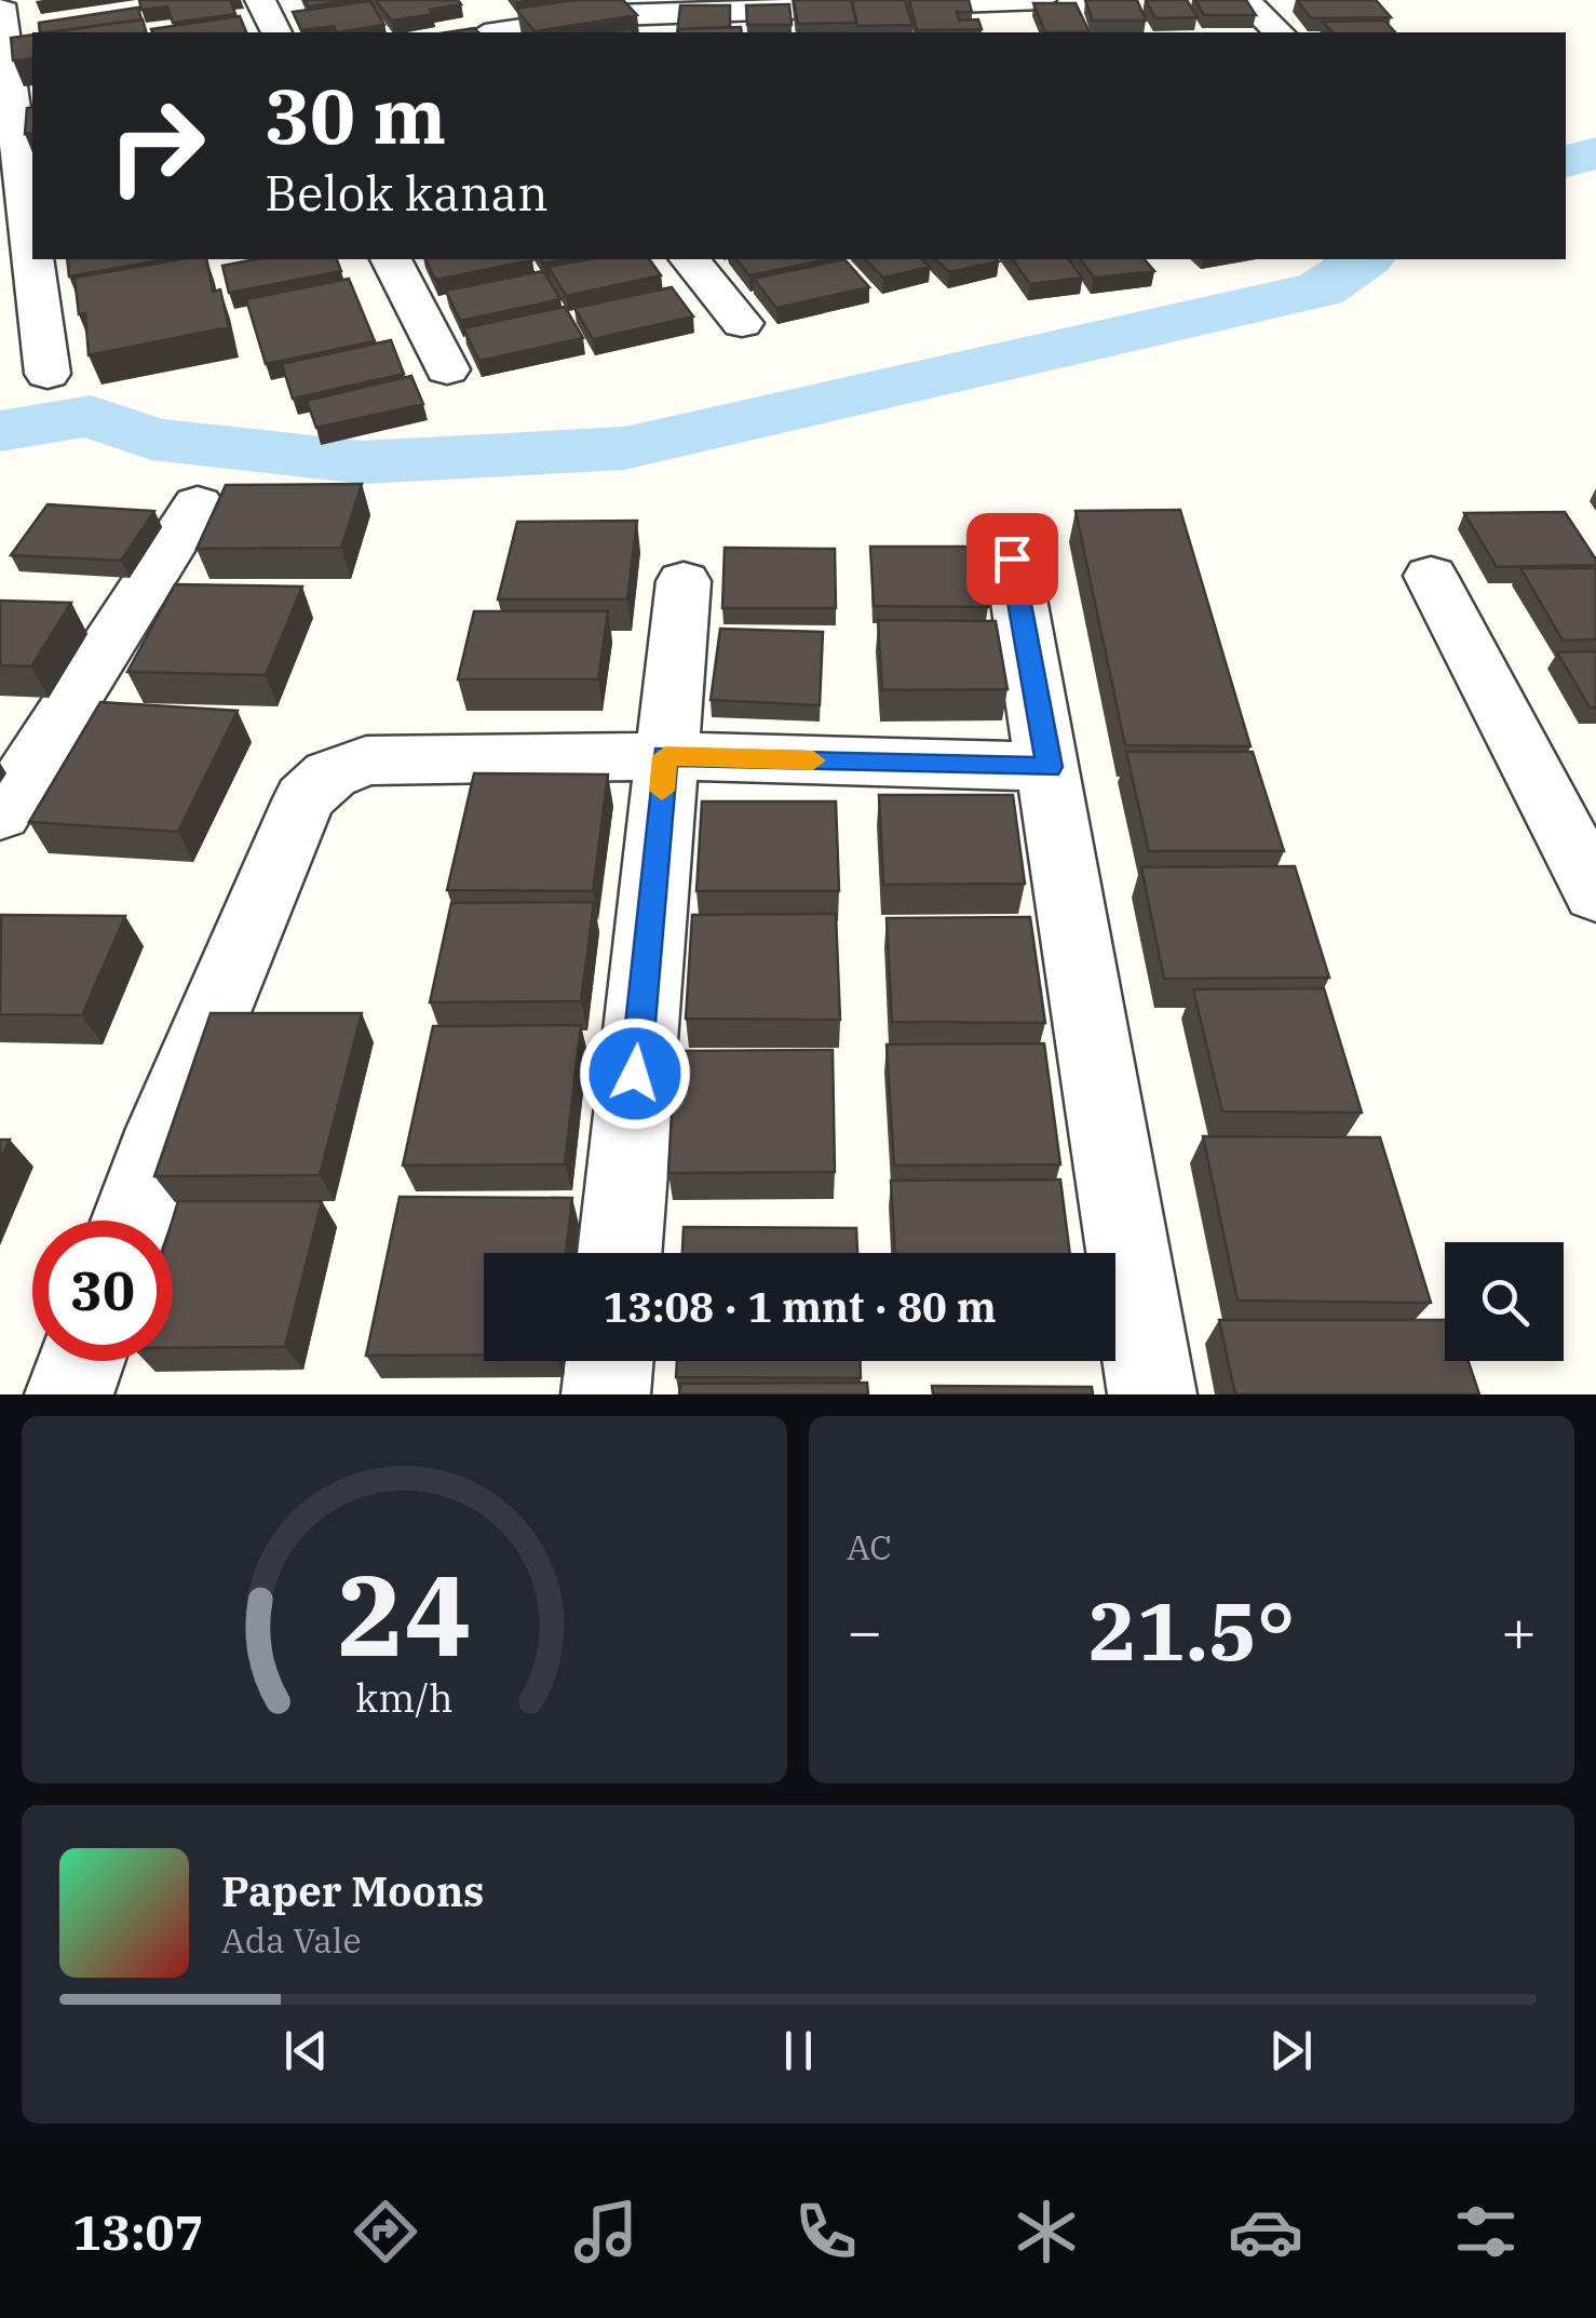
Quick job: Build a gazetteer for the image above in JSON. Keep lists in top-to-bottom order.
{
  "page": {
    "turn": ["30 m", "Belok kanan"],
    "limit": "30",
    "trip": "13:08 · 1 mnt · 80 m",
    "tile": "AC",
    "heat": ["−", "21.5°", "+"],
    "song": ["Paper Moons", "Ada Vale"],
    "tabs": "13:07",
    "gauge": ["24", "km/h"]
  }
}
